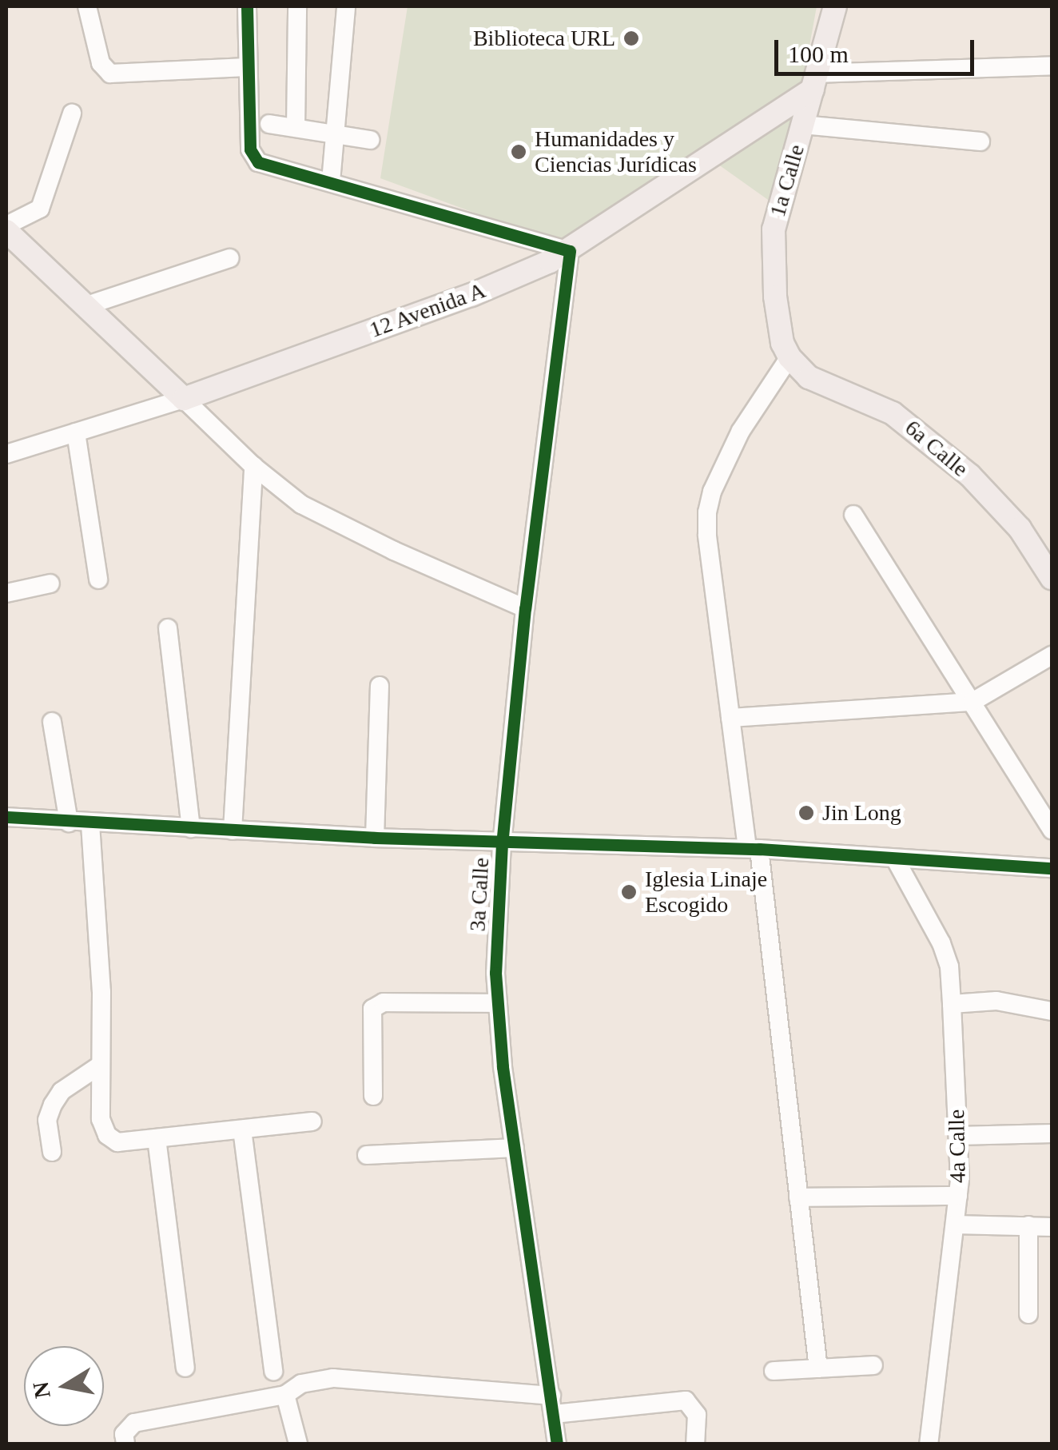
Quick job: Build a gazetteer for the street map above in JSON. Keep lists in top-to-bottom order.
{
  "streets": {
    "main road": ["1a Calle", "12 Avenida A", "6a Calle"],
    "street": ["3a Calle", "4a Calle"]
  },
  "crossings": [
    ["1a Calle", "12 Avenida A"],
    ["1a Calle", "6a Calle"],
    ["12 Avenida A", "3a Calle"]
  ],
  "places": [
    "Biblioteca URL",
    "Humanidades y Ciencias Jurídicas",
    "Jin Long",
    "Iglesia Linaje Escogido"
  ],
  "scale_bar": "100 m",
  "north": "left"
}
